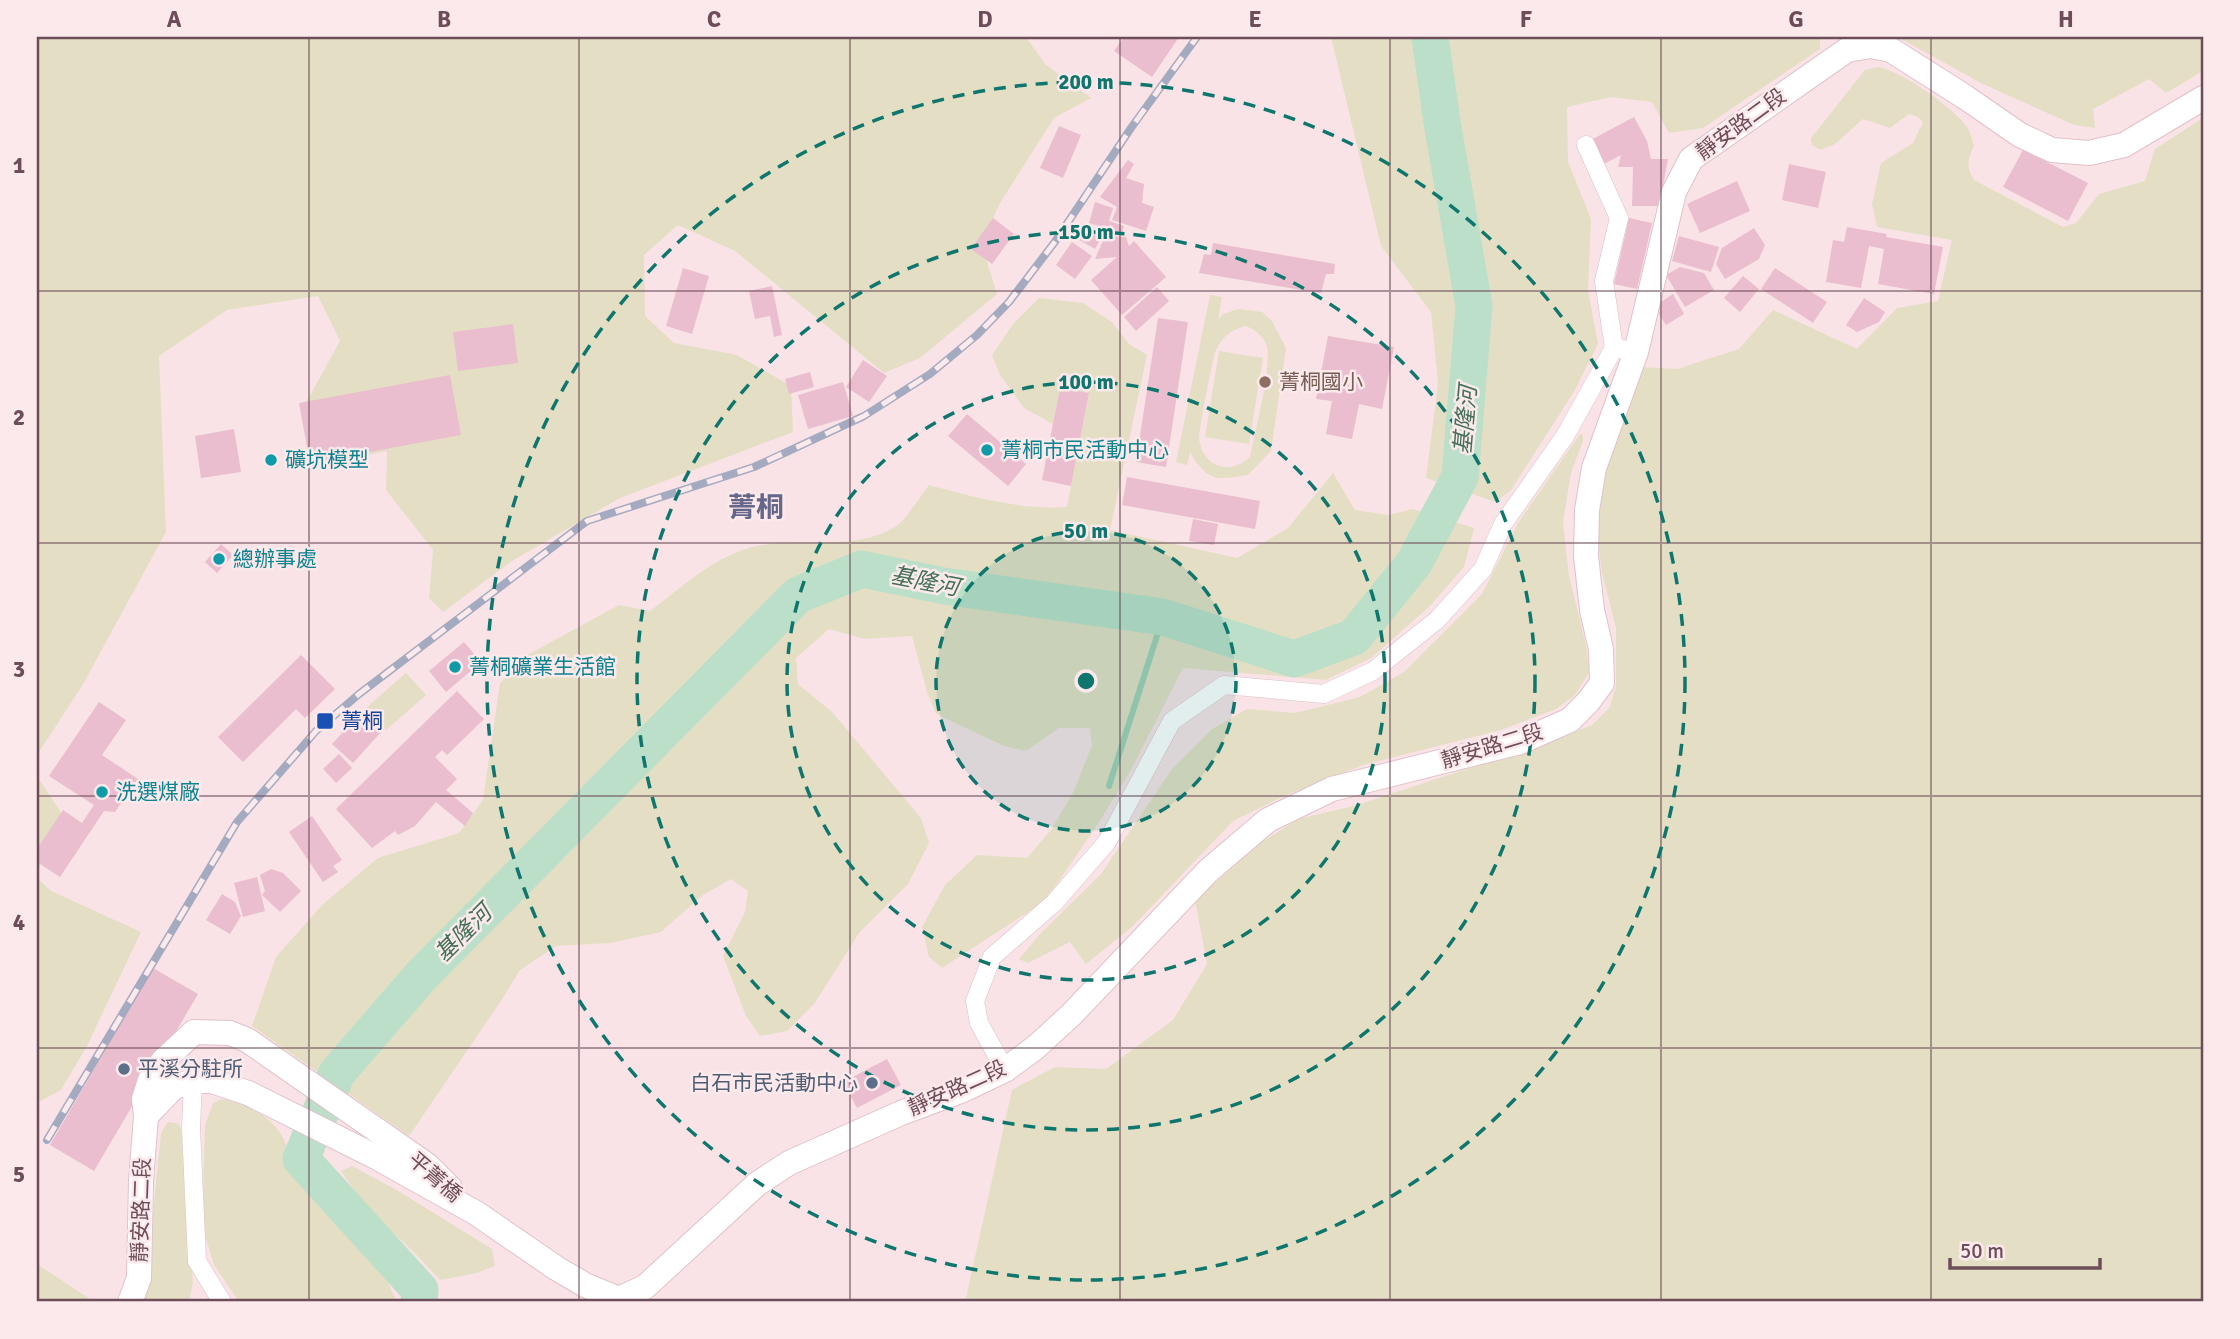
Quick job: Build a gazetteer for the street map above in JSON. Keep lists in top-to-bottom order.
{
  "streets": {
    "main road": ["靜安路二段", "平菁橋"]
  },
  "crossings": [
    ["靜安路二段", "平菁橋"]
  ],
  "districts": ["菁桐"],
  "water": ["基隆河"],
  "places": {
    "other": [
      "菁桐國小",
      "菁桐市民活動中心",
      "礦坑模型",
      "總辦事處",
      "菁桐礦業生活館",
      "洗選煤廠",
      "平溪分駐所",
      "白石市民活動中心"
    ],
    "transit": ["菁桐"]
  },
  "scale_bar": "50 m",
  "grid": {
    "columns": [
      "A",
      "B",
      "C",
      "D",
      "E",
      "F",
      "G",
      "H"
    ],
    "rows": [
      "1",
      "2",
      "3",
      "4",
      "5"
    ]
  },
  "rings": [
    "200 m",
    "150 m",
    "100 m",
    "50 m"
  ]
}
